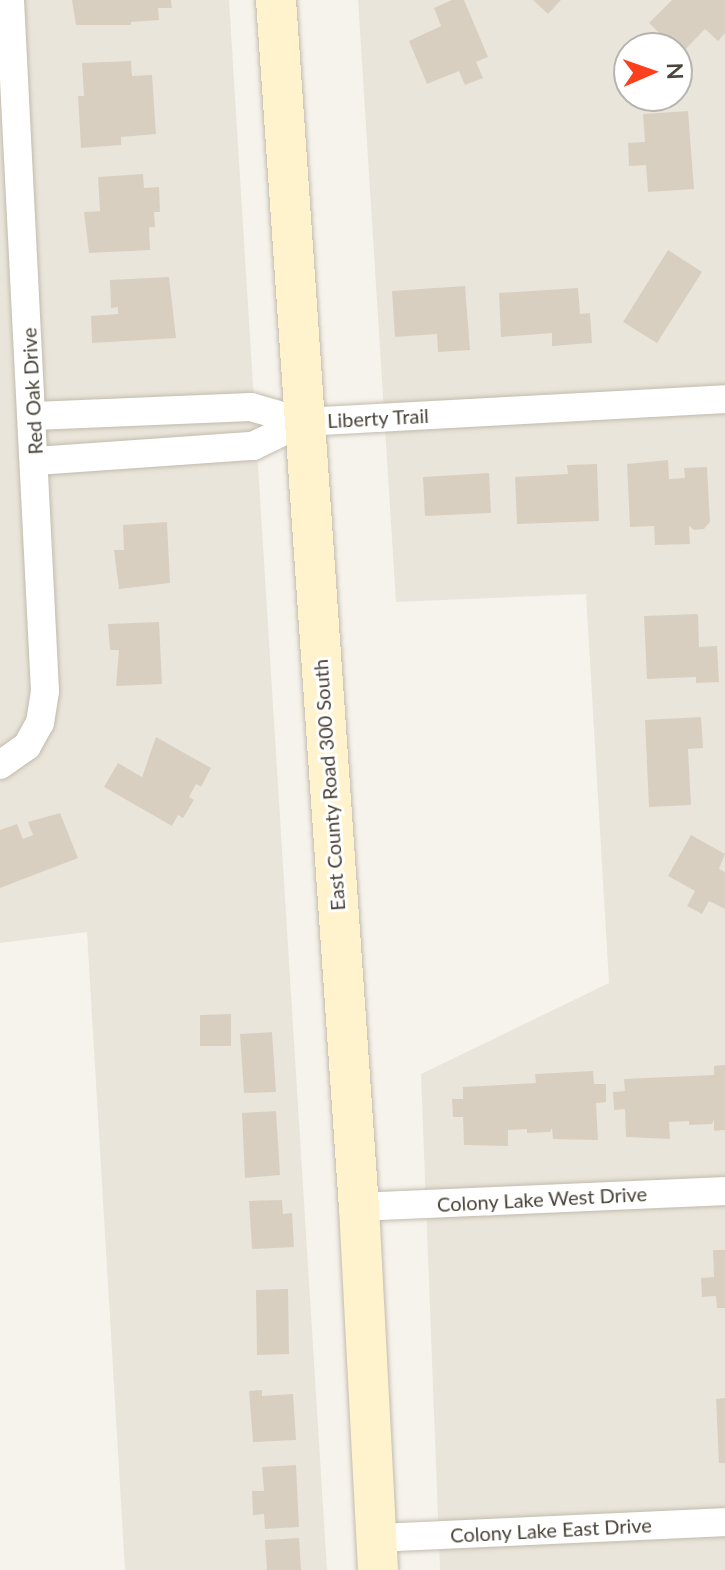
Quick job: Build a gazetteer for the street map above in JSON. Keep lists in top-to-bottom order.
{
  "streets": {
    "street": [
      "Red Oak Drive",
      "Liberty Trail",
      "East County Road 300 South",
      "Colony Lake West Drive",
      "Colony Lake East Drive"
    ]
  },
  "crossings": [
    ["Red Oak Drive", "Liberty Trail"],
    ["Liberty Trail", "East County Road 300 South"],
    ["East County Road 300 South", "Colony Lake West Drive"],
    ["East County Road 300 South", "Colony Lake East Drive"]
  ],
  "north": "right"
}
